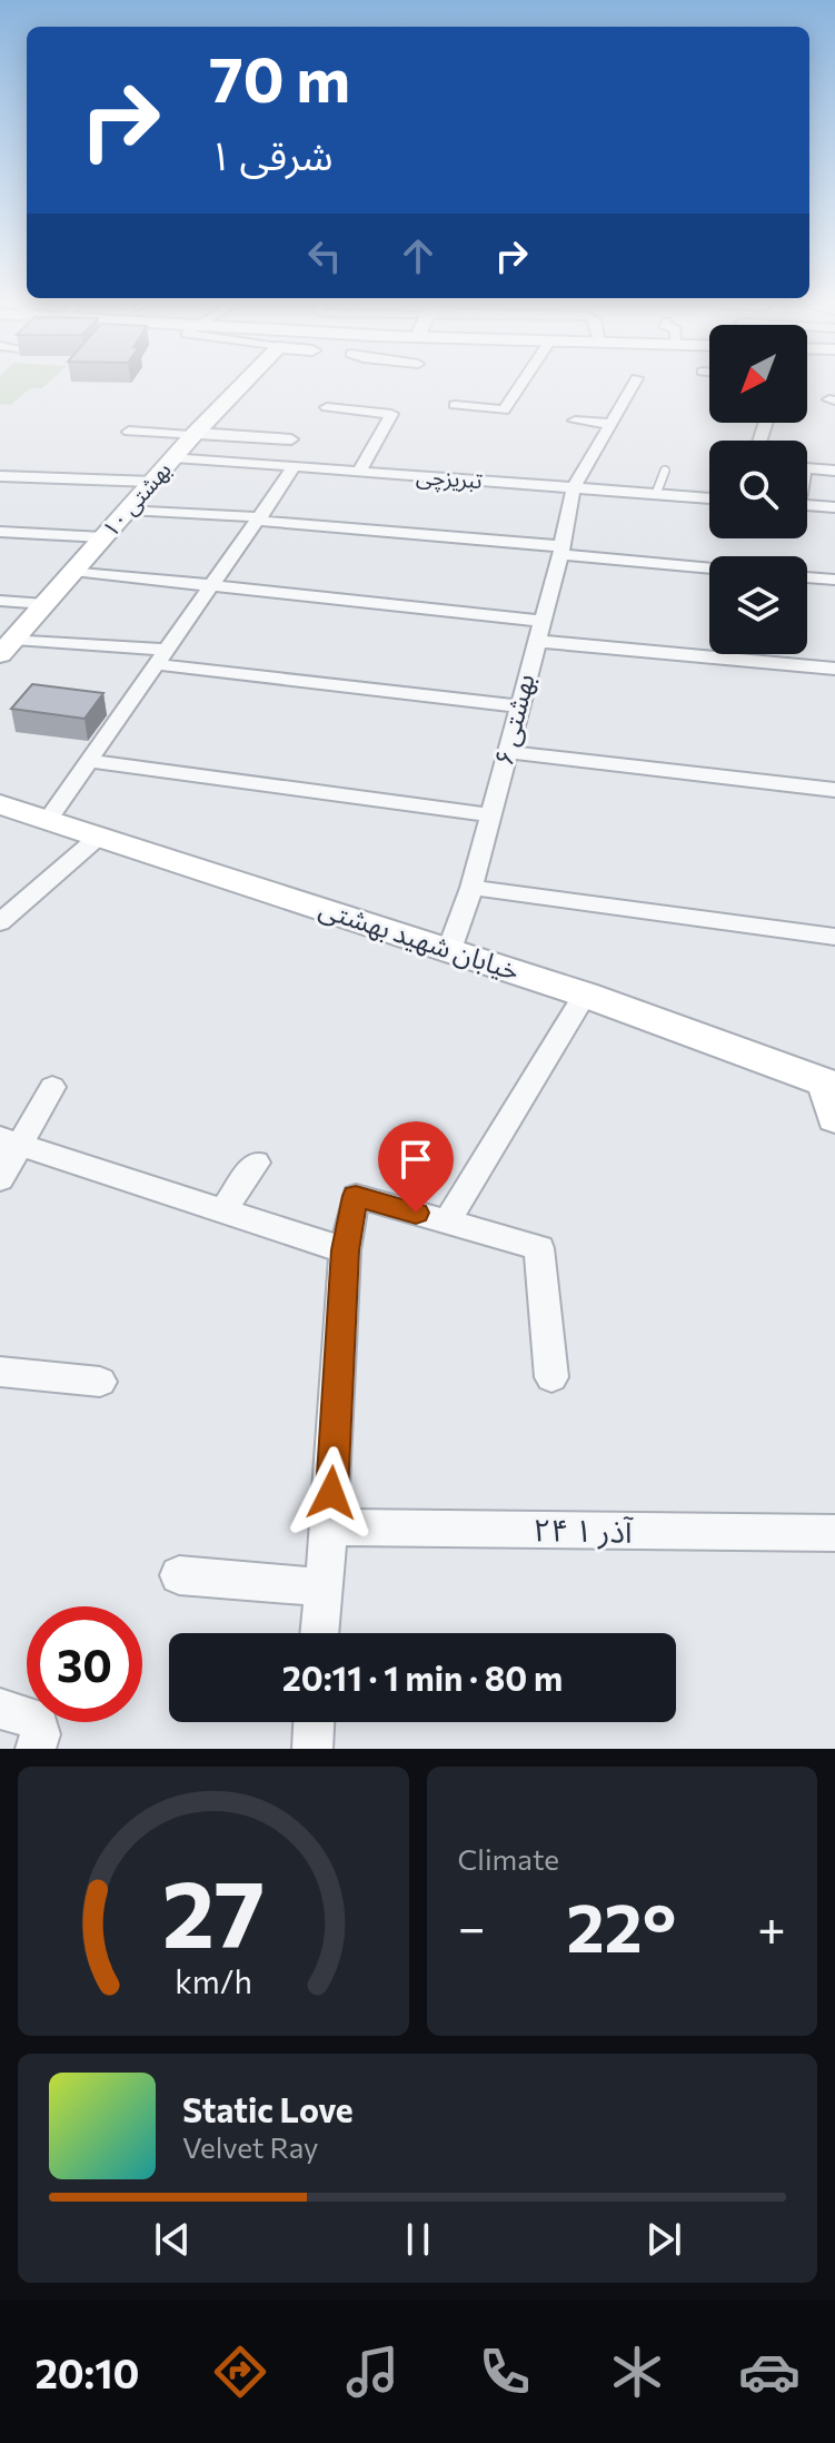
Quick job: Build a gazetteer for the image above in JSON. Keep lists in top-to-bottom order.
{
  "streets": {
    "street": [
      "تبریزچی",
      "بهشتی ۱۰",
      "بهشتی ۶",
      "خیابان شهید بهشتی",
      "۲۴ آذر ۱"
    ]
  },
  "crossings": [
    ["تبریزچی", "بهشتی ۱۰"],
    ["تبریزچی", "بهشتی ۶"],
    ["بهشتی ۶", "خیابان شهید بهشتی"]
  ],
  "north": "bottom left",
  "page": {
    "turn": ["70 m", "شرقی ۱"],
    "limit": "30",
    "trip": "20:11 · 1 min · 80 m",
    "tile": "Climate",
    "heat": ["−", "22°", "+"],
    "song": ["Static Love", "Velvet Ray"],
    "tabs": "20:10",
    "gauge": ["27", "km/h"]
  }
}
